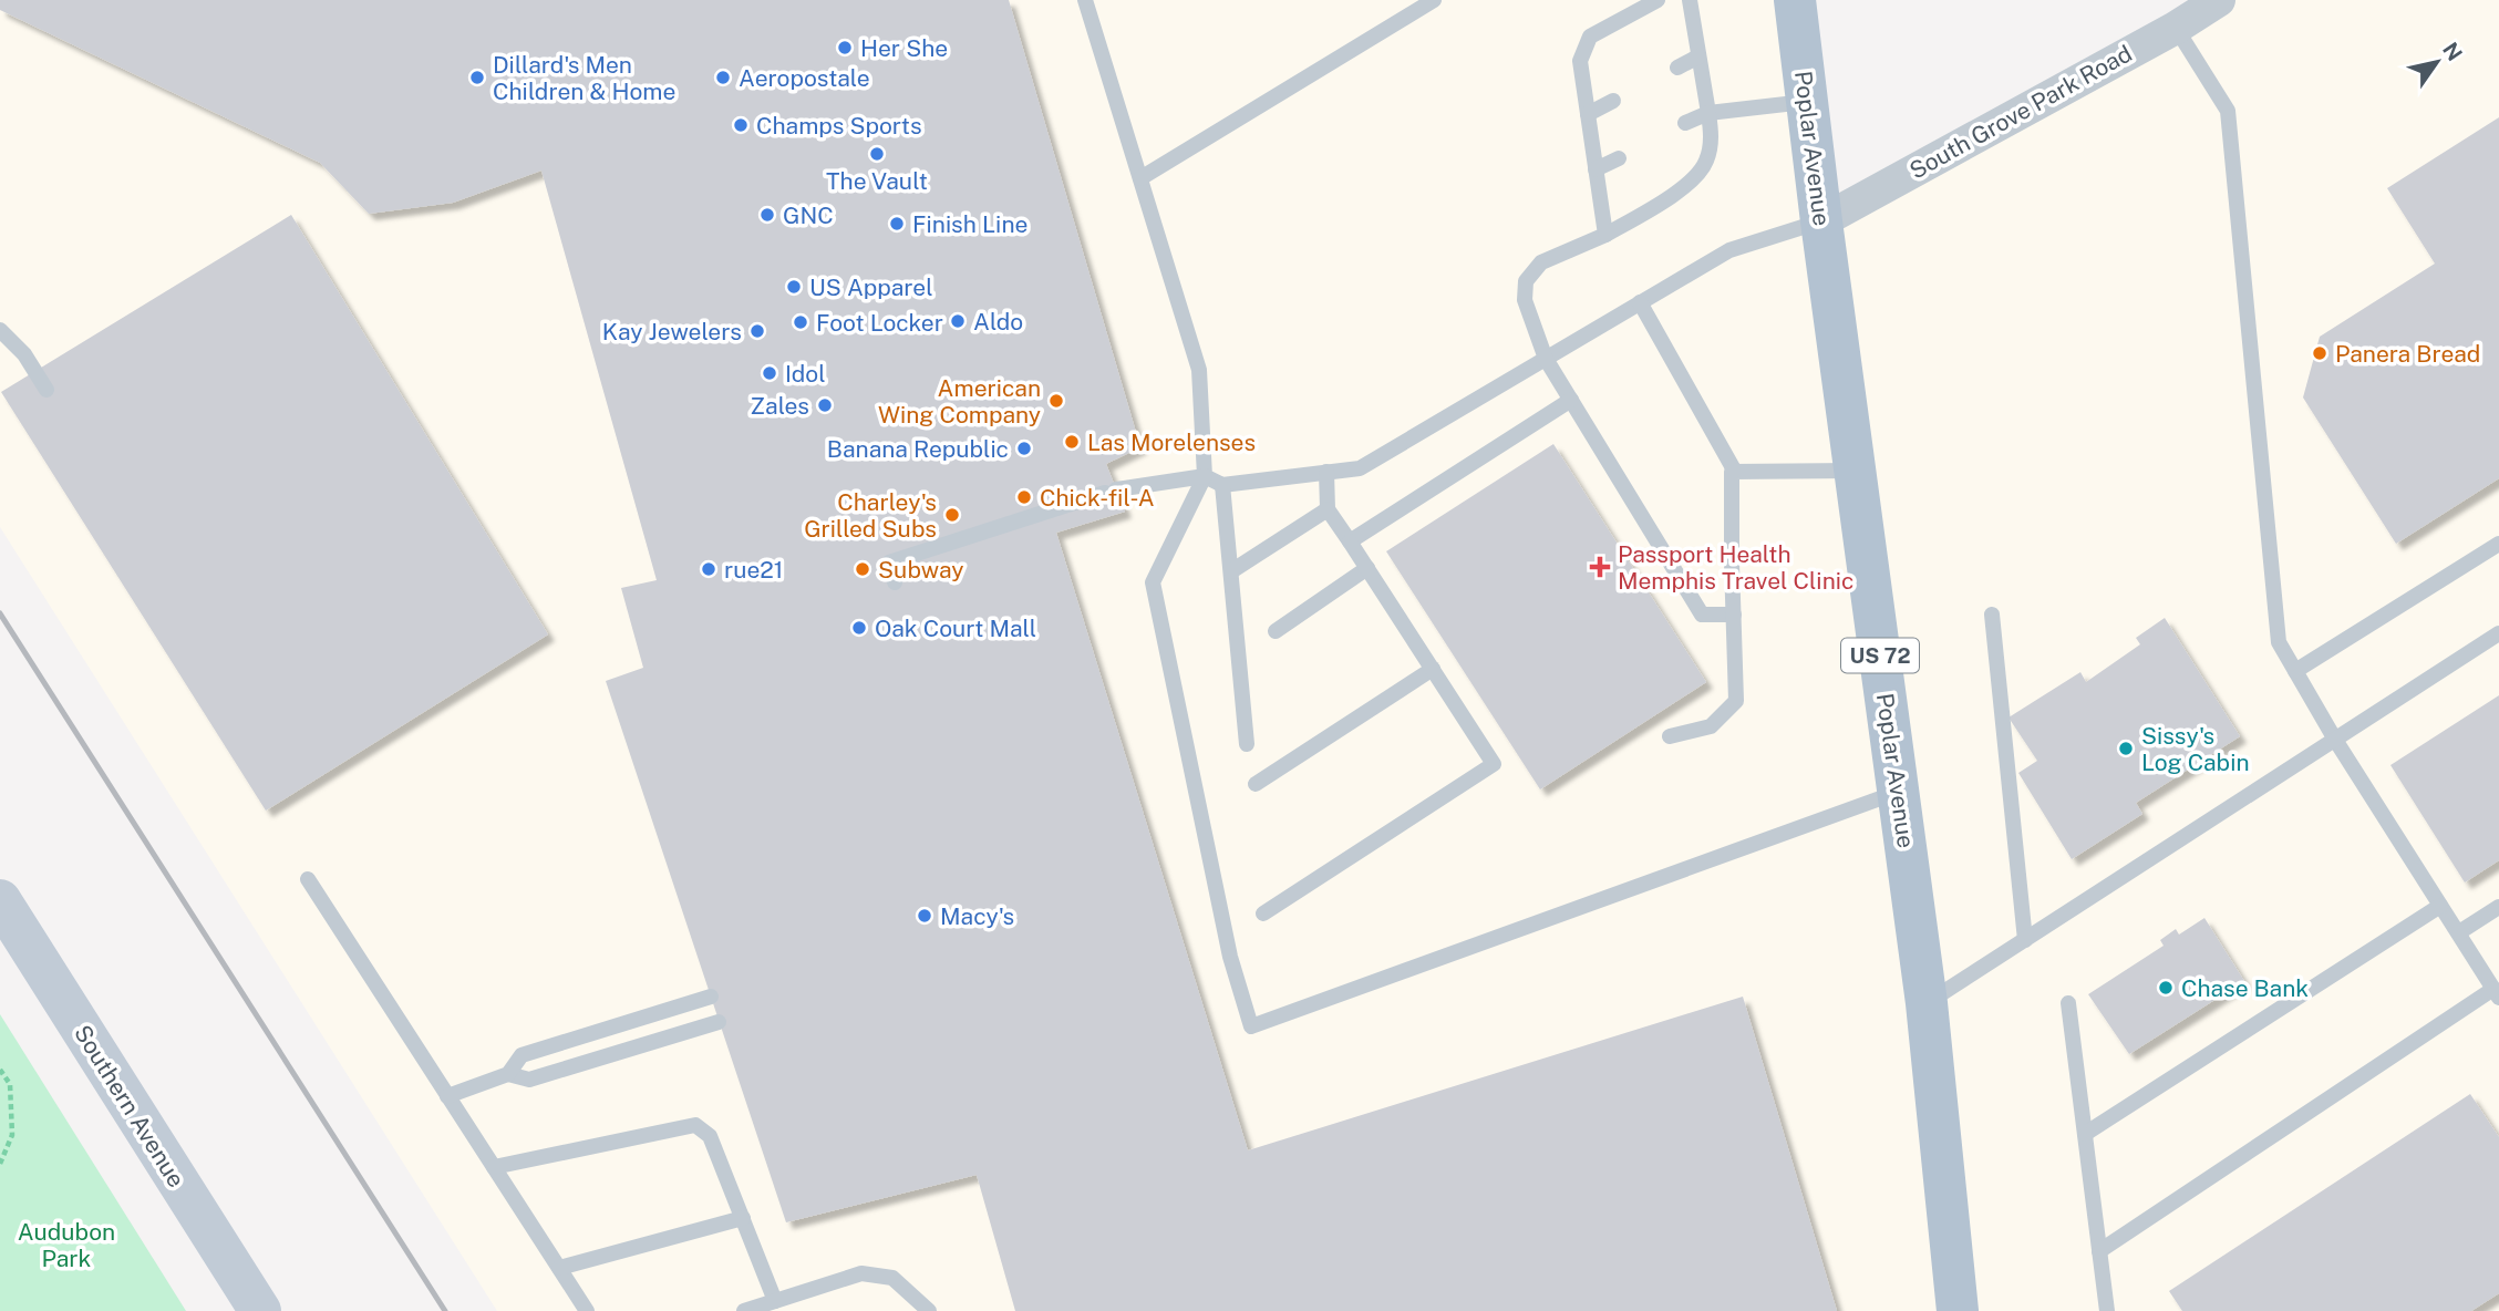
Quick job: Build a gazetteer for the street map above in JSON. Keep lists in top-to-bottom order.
{
  "streets": {
    "main road": ["Poplar Avenue", "US 72"],
    "street": ["South Grove Park Road", "Southern Avenue"]
  },
  "crossings": [
    ["South Grove Park Road", "Poplar Avenue"]
  ],
  "parks": ["Audubon Park"],
  "places": {
    "other": [
      "Her She",
      "Dillard's Men Children & Home",
      "Aeropostale",
      "Champs Sports",
      "The Vault",
      "GNC",
      "Finish Line",
      "US Apparel",
      "Aldo",
      "Foot Locker",
      "Kay Jewelers",
      "Panera Bread",
      "Idol",
      "American Wing Company",
      "Zales",
      "Las Morelenses",
      "Banana Republic",
      "Chick-fil-A",
      "Charley's Grilled Subs",
      "rue21",
      "Subway",
      "Oak Court Mall",
      "Sissy's Log Cabin",
      "Macy's",
      "Chase Bank"
    ],
    "health": ["Passport Health Memphis Travel Clinic"]
  },
  "north": "top right"
}
